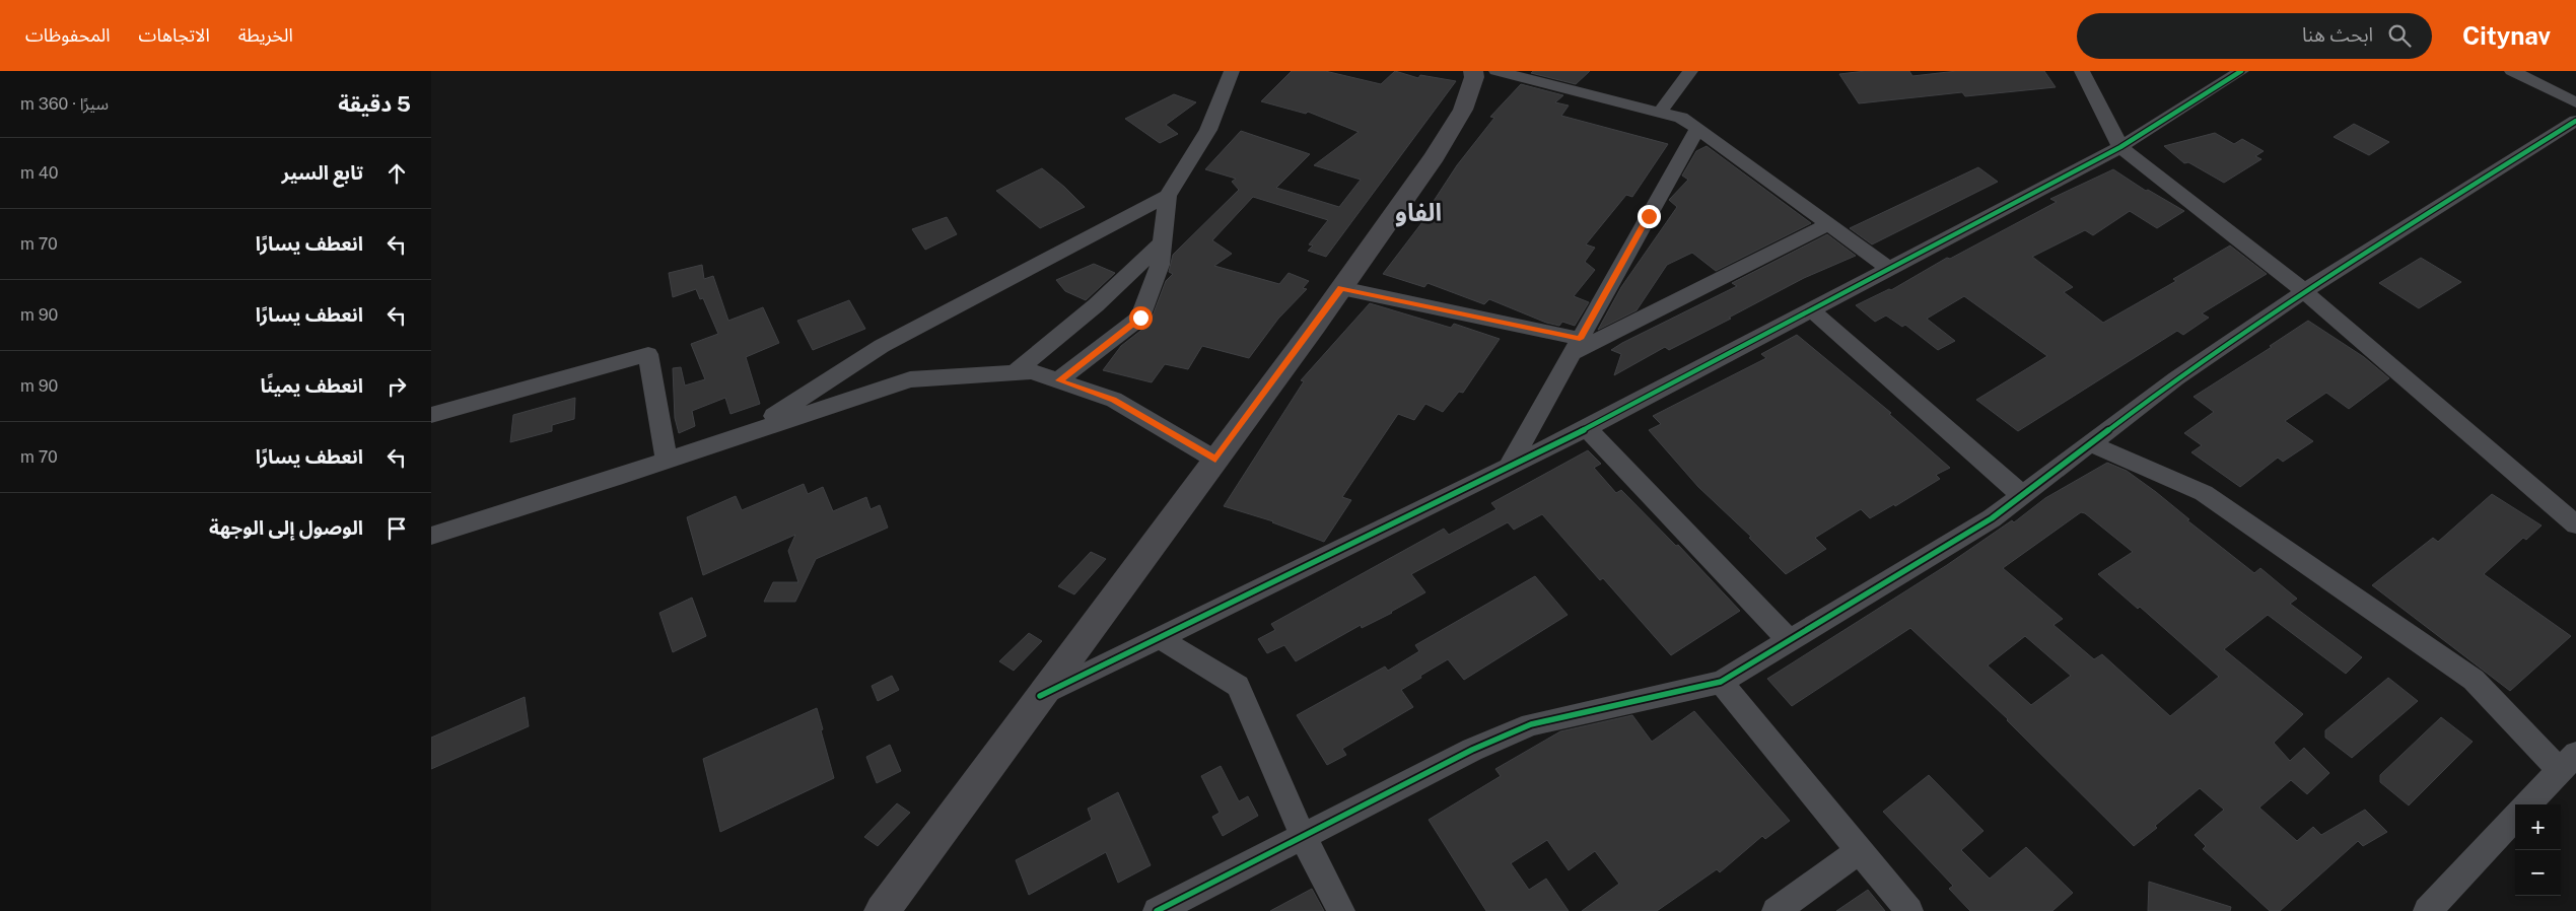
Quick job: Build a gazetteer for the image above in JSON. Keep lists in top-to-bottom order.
{
  "districts": ["الفاو"],
  "page": {
    "header": "Citynav",
    "search": "ابحث هنا",
    "nav": ["الخريطة", "الاتجاهات", "المحفوظات"],
    "heading": ["5 دقيقة", "سيرًا · 360 m"],
    "list": [
      ["تابع السير", "40 m"],
      ["انعطف يسارًا", "70 m"],
      ["انعطف يسارًا", "90 m"],
      ["انعطف يمينًا", "90 m"],
      ["انعطف يسارًا", "70 m"],
      "الوصول إلى الوجهة"
    ],
    "map_buttons": ["+", "−"]
  }
}
